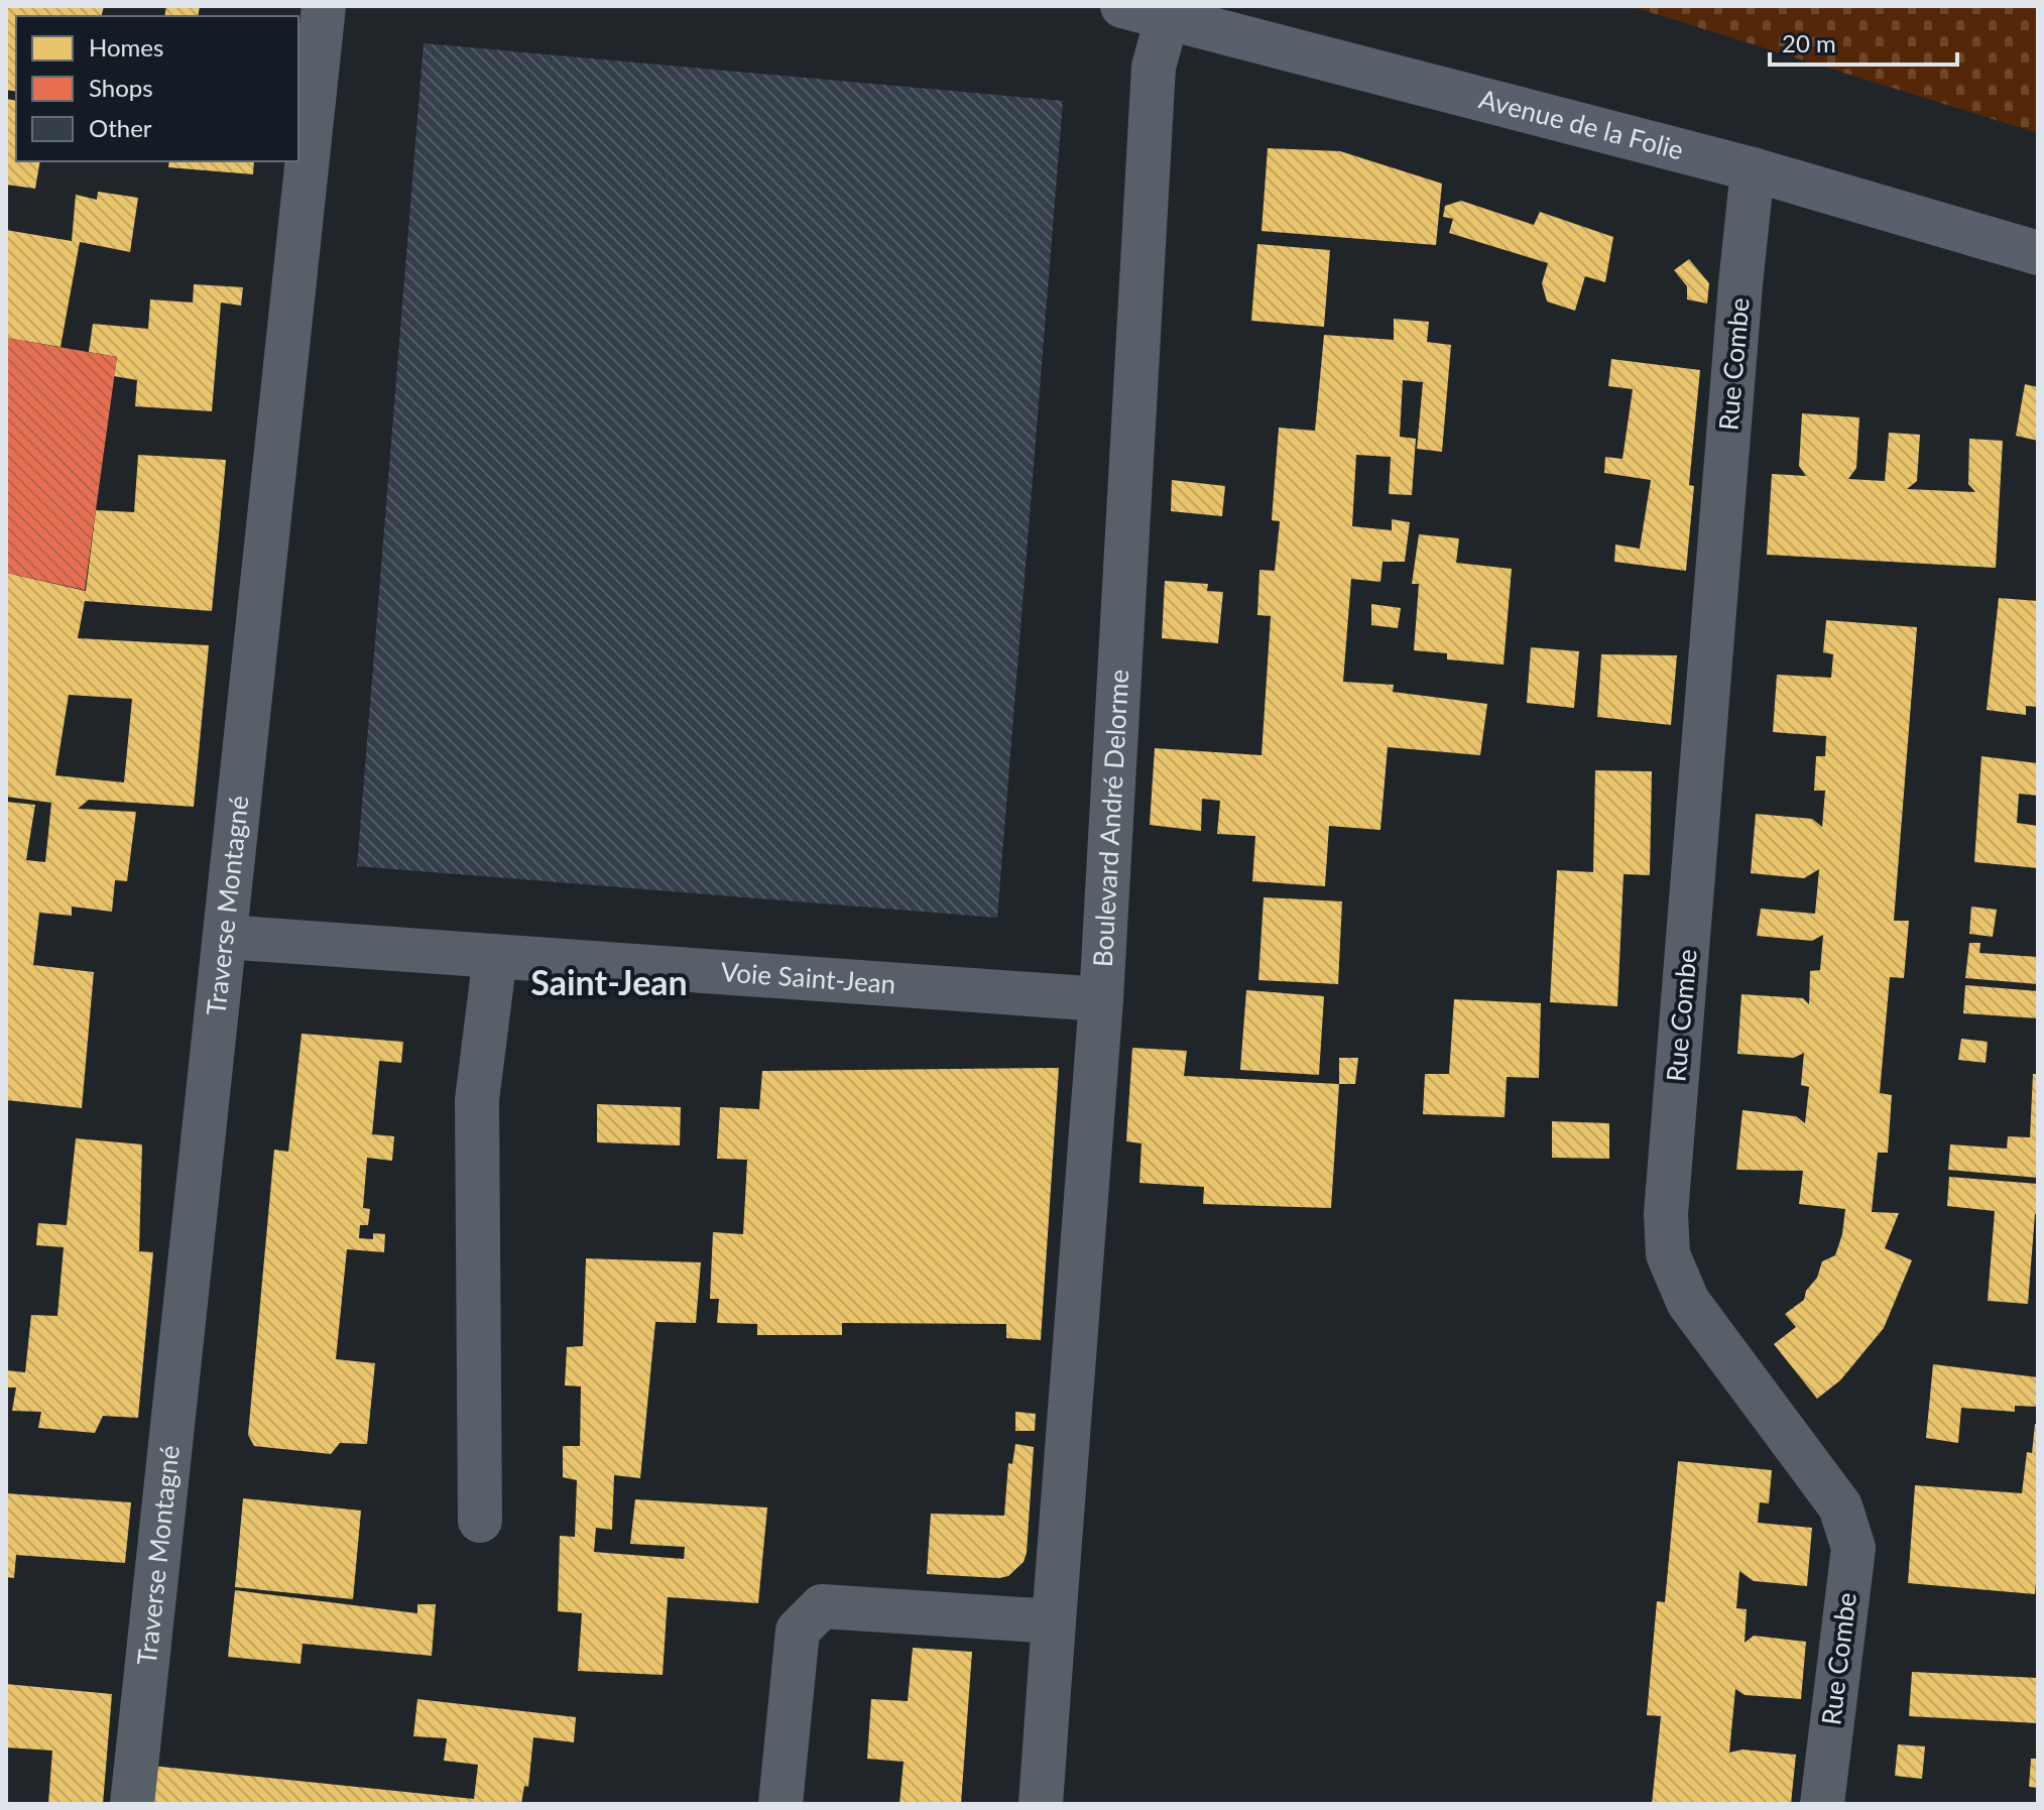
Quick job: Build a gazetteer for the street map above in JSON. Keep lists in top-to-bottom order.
{
  "streets": {
    "main road": ["Avenue de la Folie"],
    "street": [
      "Rue Combe",
      "Boulevard André Delorme",
      "Traverse Montagné",
      "Voie Saint-Jean"
    ]
  },
  "crossings": [
    ["Avenue de la Folie", "Rue Combe"],
    ["Avenue de la Folie", "Boulevard André Delorme"],
    ["Boulevard André Delorme", "Voie Saint-Jean"],
    ["Traverse Montagné", "Voie Saint-Jean"]
  ],
  "districts": ["Saint-Jean"],
  "legend": ["Homes", "Shops", "Other"],
  "scale_bar": "20 m"
}
